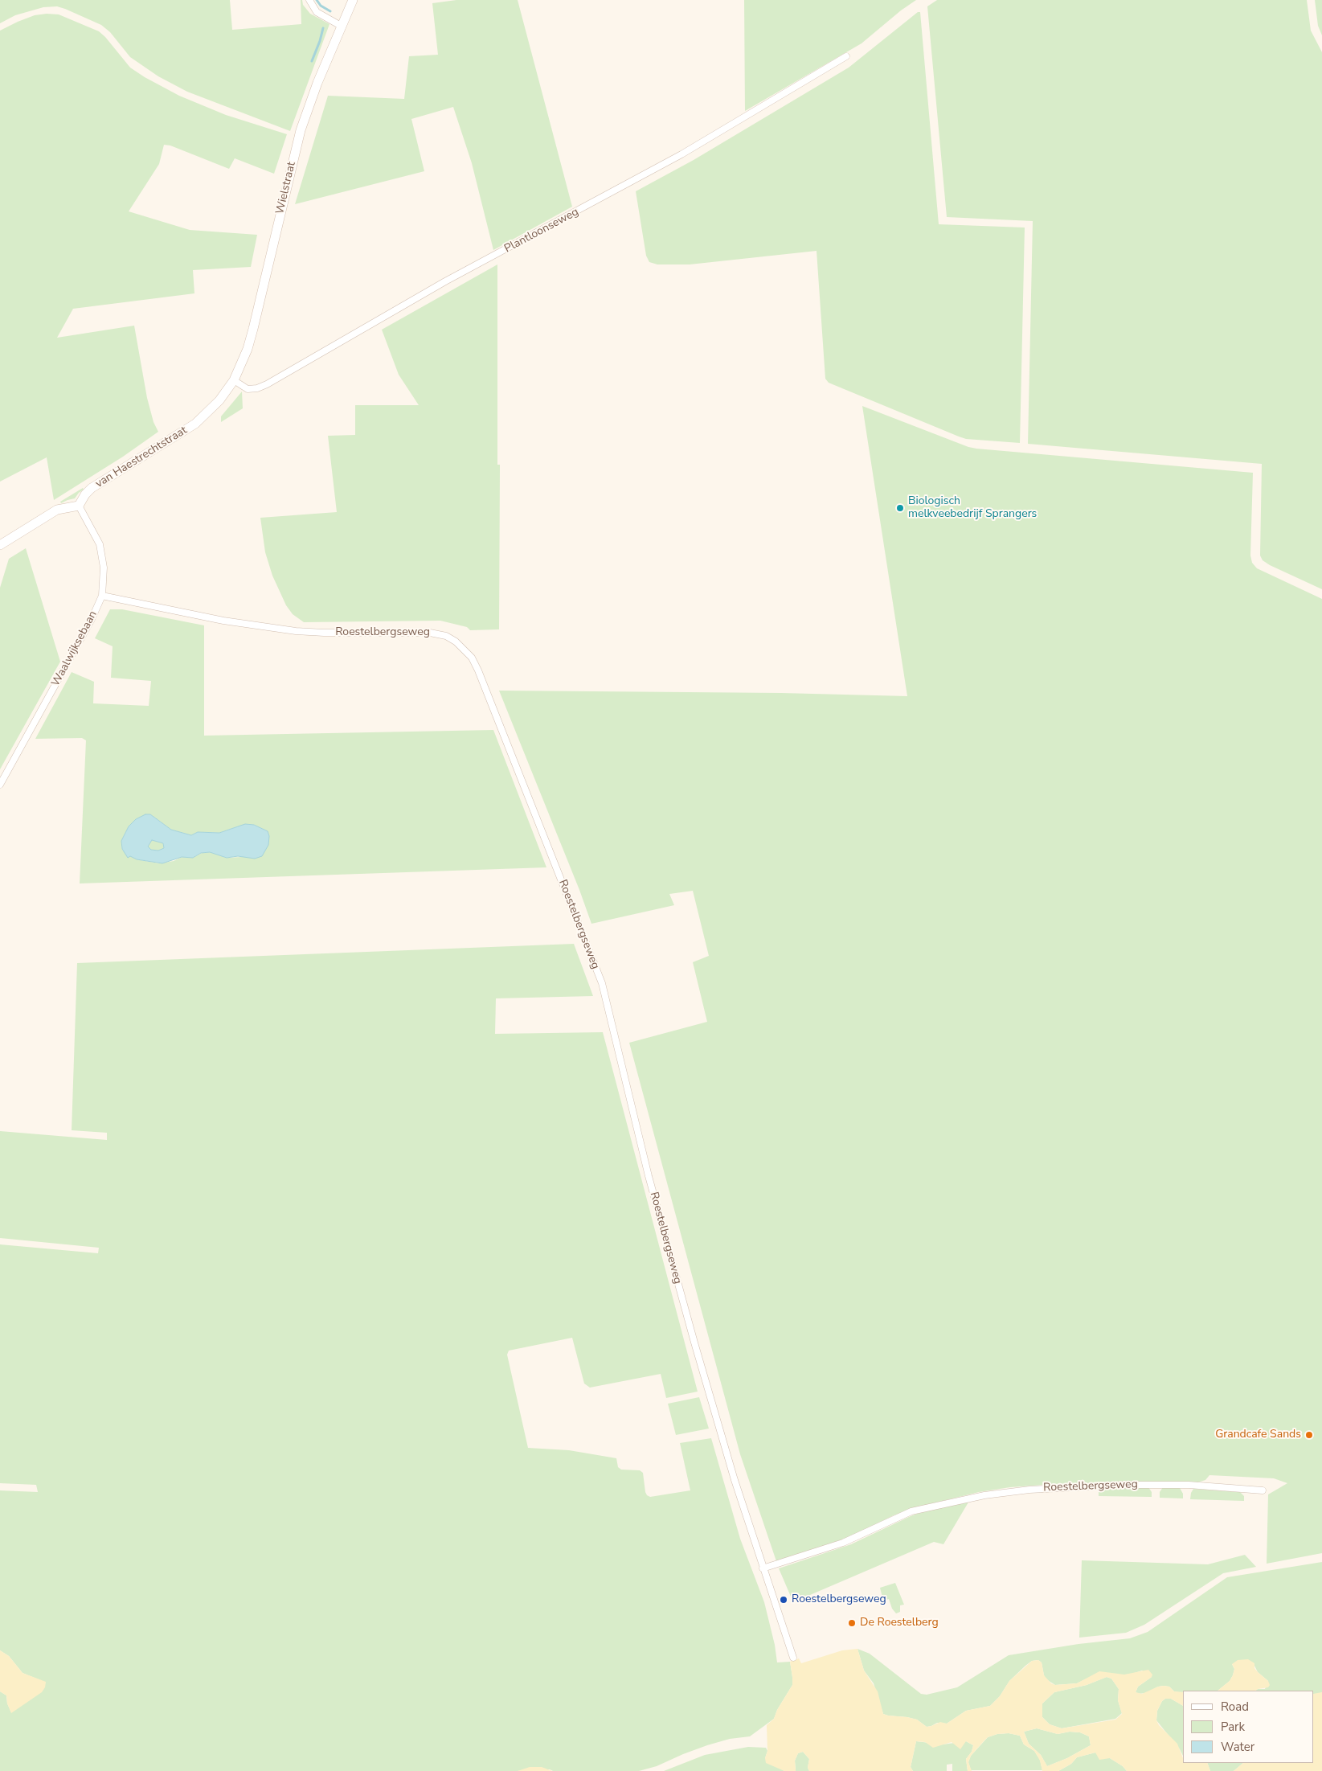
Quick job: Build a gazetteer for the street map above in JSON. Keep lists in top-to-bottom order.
{
  "streets": {
    "street": [
      "Wielstraat",
      "Plantloonseweg",
      "van Haestrechtstraat",
      "Roestelbergseweg",
      "Waalwijksebaan"
    ]
  },
  "crossings": [
    ["Wielstraat", "Plantloonseweg"],
    ["Wielstraat", "van Haestrechtstraat"],
    ["Plantloonseweg", "van Haestrechtstraat"],
    ["van Haestrechtstraat", "Waalwijksebaan"],
    ["Roestelbergseweg", "Waalwijksebaan"]
  ],
  "places": [
    "Biologisch melkveebedrijf Sprangers",
    "Grandcafe Sands",
    "Roestelbergseweg",
    "De Roestelberg"
  ],
  "legend": ["Road", "Park", "Water"]
}
